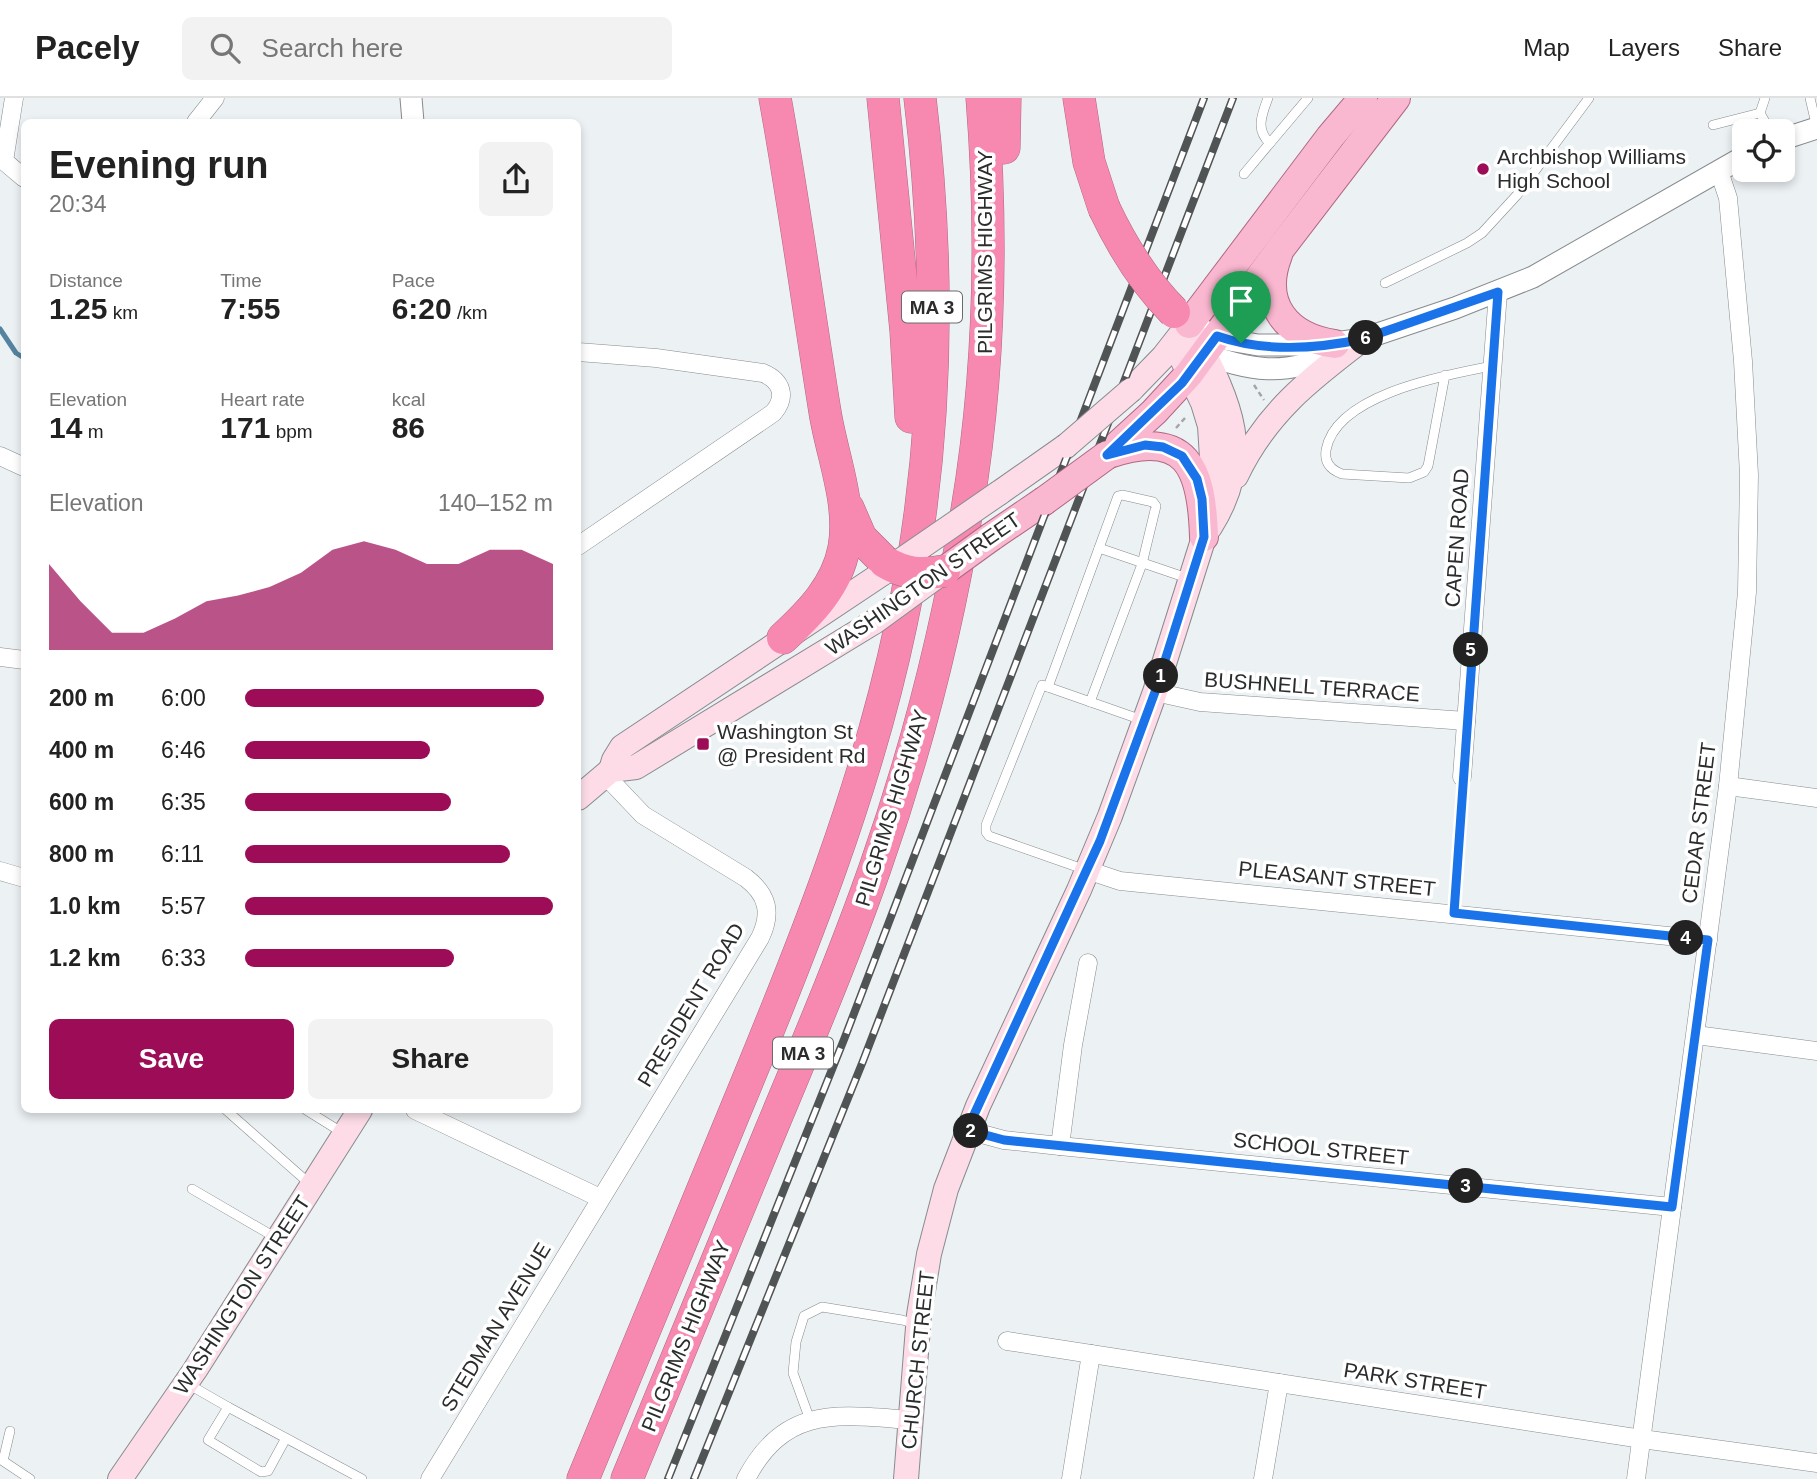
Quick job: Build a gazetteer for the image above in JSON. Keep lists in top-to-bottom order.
{
  "streets": {
    "highway": ["PILGRIMS HIGHWAY", "MA 3"],
    "main road": ["WASHINGTON STREET", "CHURCH STREET"],
    "street": [
      "CAPEN ROAD",
      "BUSHNELL TERRACE",
      "CEDAR STREET",
      "PLEASANT STREET",
      "PRESIDENT ROAD",
      "SCHOOL STREET",
      "STEDMAN AVENUE",
      "PARK STREET"
    ]
  },
  "crossings": [
    ["PILGRIMS HIGHWAY", "WASHINGTON STREET"],
    ["CAPEN ROAD", "BUSHNELL TERRACE"],
    ["WASHINGTON STREET", "PRESIDENT ROAD"],
    ["WASHINGTON STREET", "CHURCH STREET"],
    ["BUSHNELL TERRACE", "CHURCH STREET"],
    ["CEDAR STREET", "PLEASANT STREET"],
    ["CEDAR STREET", "SCHOOL STREET"],
    ["CEDAR STREET", "PARK STREET"],
    ["PLEASANT STREET", "CHURCH STREET"],
    ["PRESIDENT ROAD", "STEDMAN AVENUE"],
    ["SCHOOL STREET", "CHURCH STREET"]
  ],
  "places": {
    "other": ["Archbishop Williams High School"],
    "transit": ["Washington St @ President Rd"]
  },
  "page": {
    "header": "Pacely",
    "search": "Search here",
    "nav": ["Map", "Layers", "Share"],
    "heading": ["Evening run", "20:34"],
    "stats": [
      ["Distance", "1.25 km"],
      ["Time", "7:55"],
      ["Pace", "6:20 /km"],
      ["Elevation", "14 m"],
      ["Heart rate", "171 bpm"],
      ["kcal", "86"]
    ],
    "pins": [
      "6",
      "5",
      "1",
      "4",
      "2",
      "3"
    ],
    "chart": ["Elevation", "140–152 m"],
    "list": [
      {
        "name": "200 m",
        "note": "6:00"
      },
      {
        "name": "400 m",
        "note": "6:46"
      },
      {
        "name": "600 m",
        "note": "6:35"
      },
      {
        "name": "800 m",
        "note": "6:11"
      },
      {
        "name": "1.0 km",
        "note": "5:57"
      },
      {
        "name": "1.2 km",
        "note": "6:33"
      }
    ],
    "buttons": ["Save", "Share"]
  }
}
